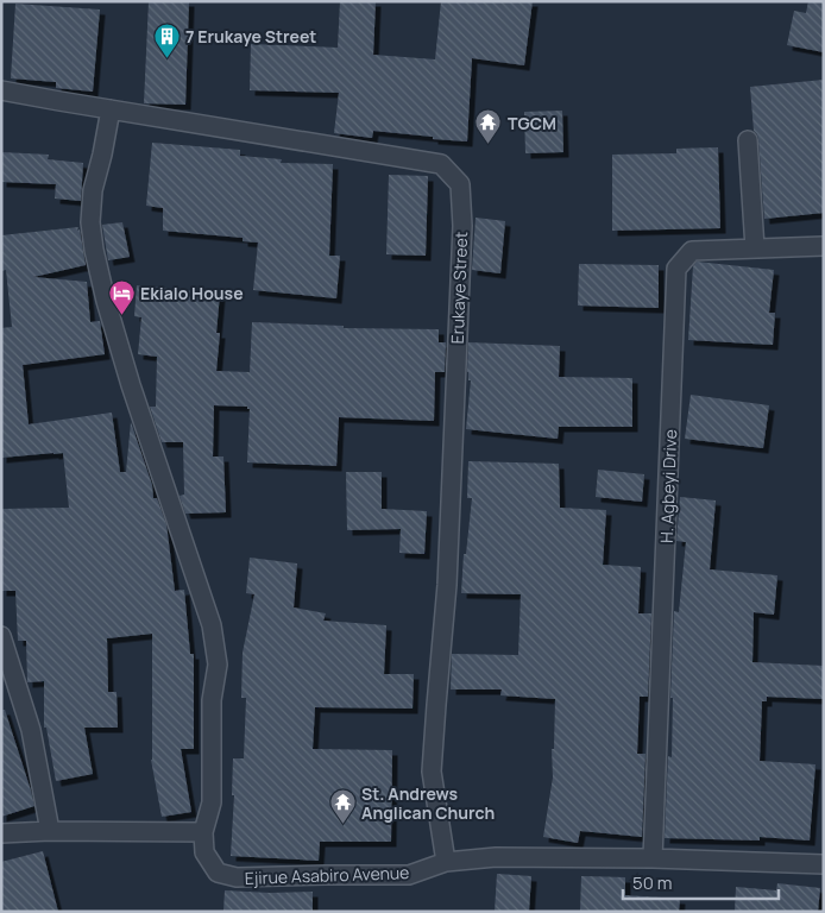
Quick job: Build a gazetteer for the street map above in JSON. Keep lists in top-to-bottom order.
{
  "streets": {
    "street": ["Erukaye Street", "H. Agbeyi Drive", "Ejirue Asabiro Avenue"]
  },
  "crossings": [
    ["Erukaye Street", "Ejirue Asabiro Avenue"],
    ["H. Agbeyi Drive", "Ejirue Asabiro Avenue"]
  ],
  "places": {
    "building": ["7 Erukaye Street"],
    "temple": ["TGCM", "St. Andrews Anglican Church"],
    "hotel": ["Ekialo House"]
  },
  "scale_bar": "50 m"
}
